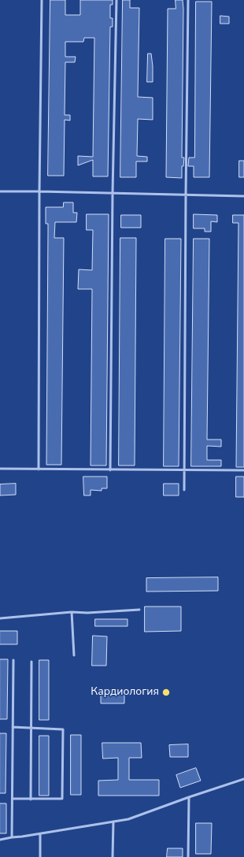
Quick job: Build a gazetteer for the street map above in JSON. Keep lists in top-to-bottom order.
{
  "places": ["Кардиология"]
}
